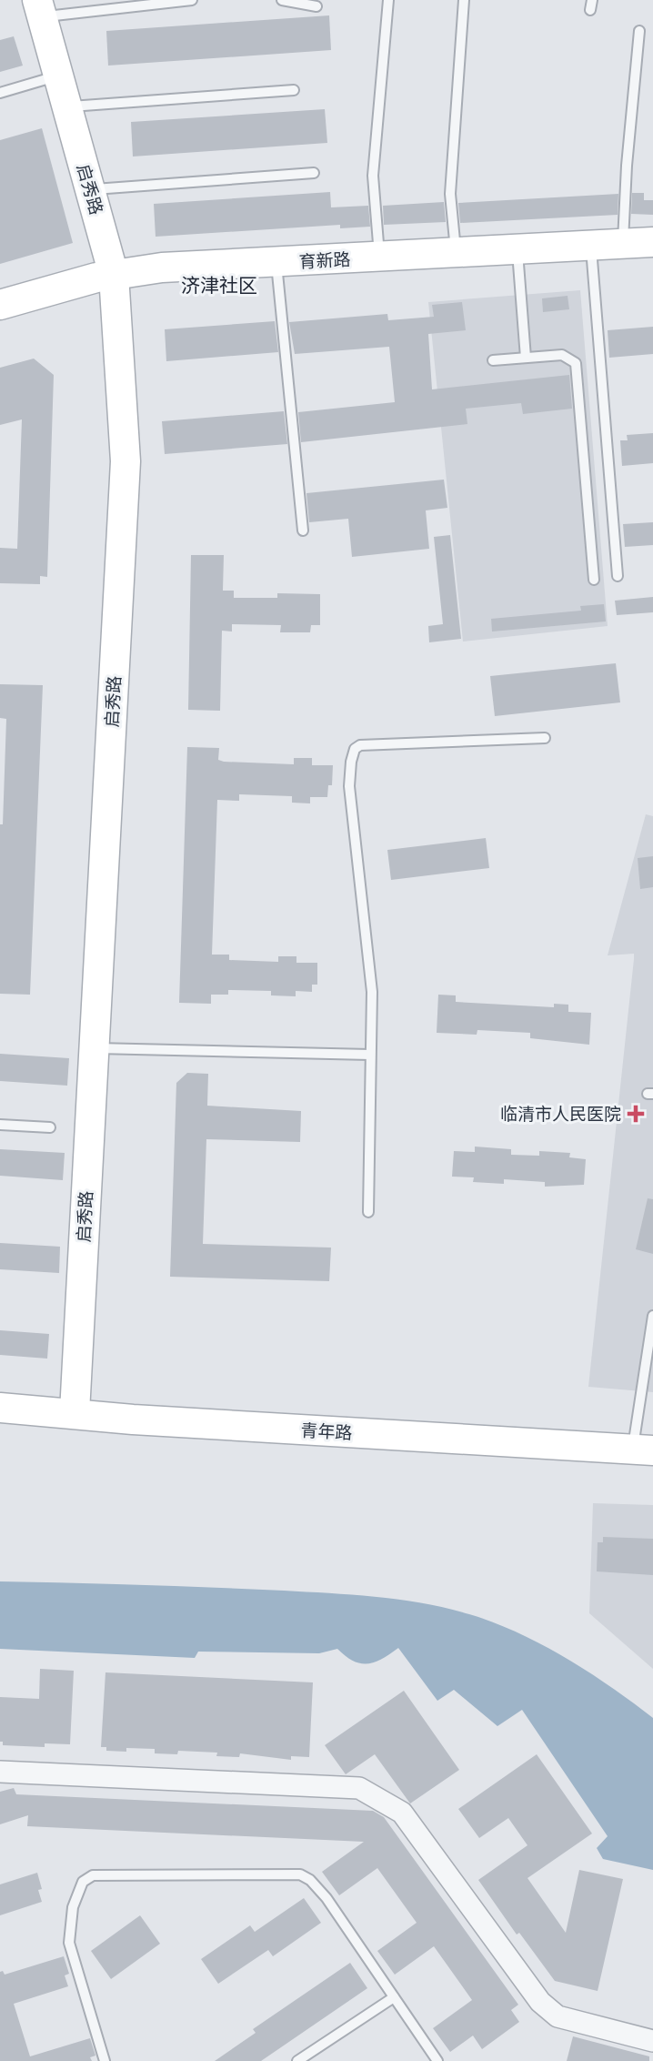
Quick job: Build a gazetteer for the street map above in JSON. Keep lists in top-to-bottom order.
{
  "streets": {
    "street": ["启秀路", "育新路", "青年路"]
  },
  "crossings": [
    ["启秀路", "育新路"],
    ["启秀路", "青年路"]
  ],
  "districts": ["济津社区"],
  "places": {
    "health": ["临清市人民医院"]
  }
}
